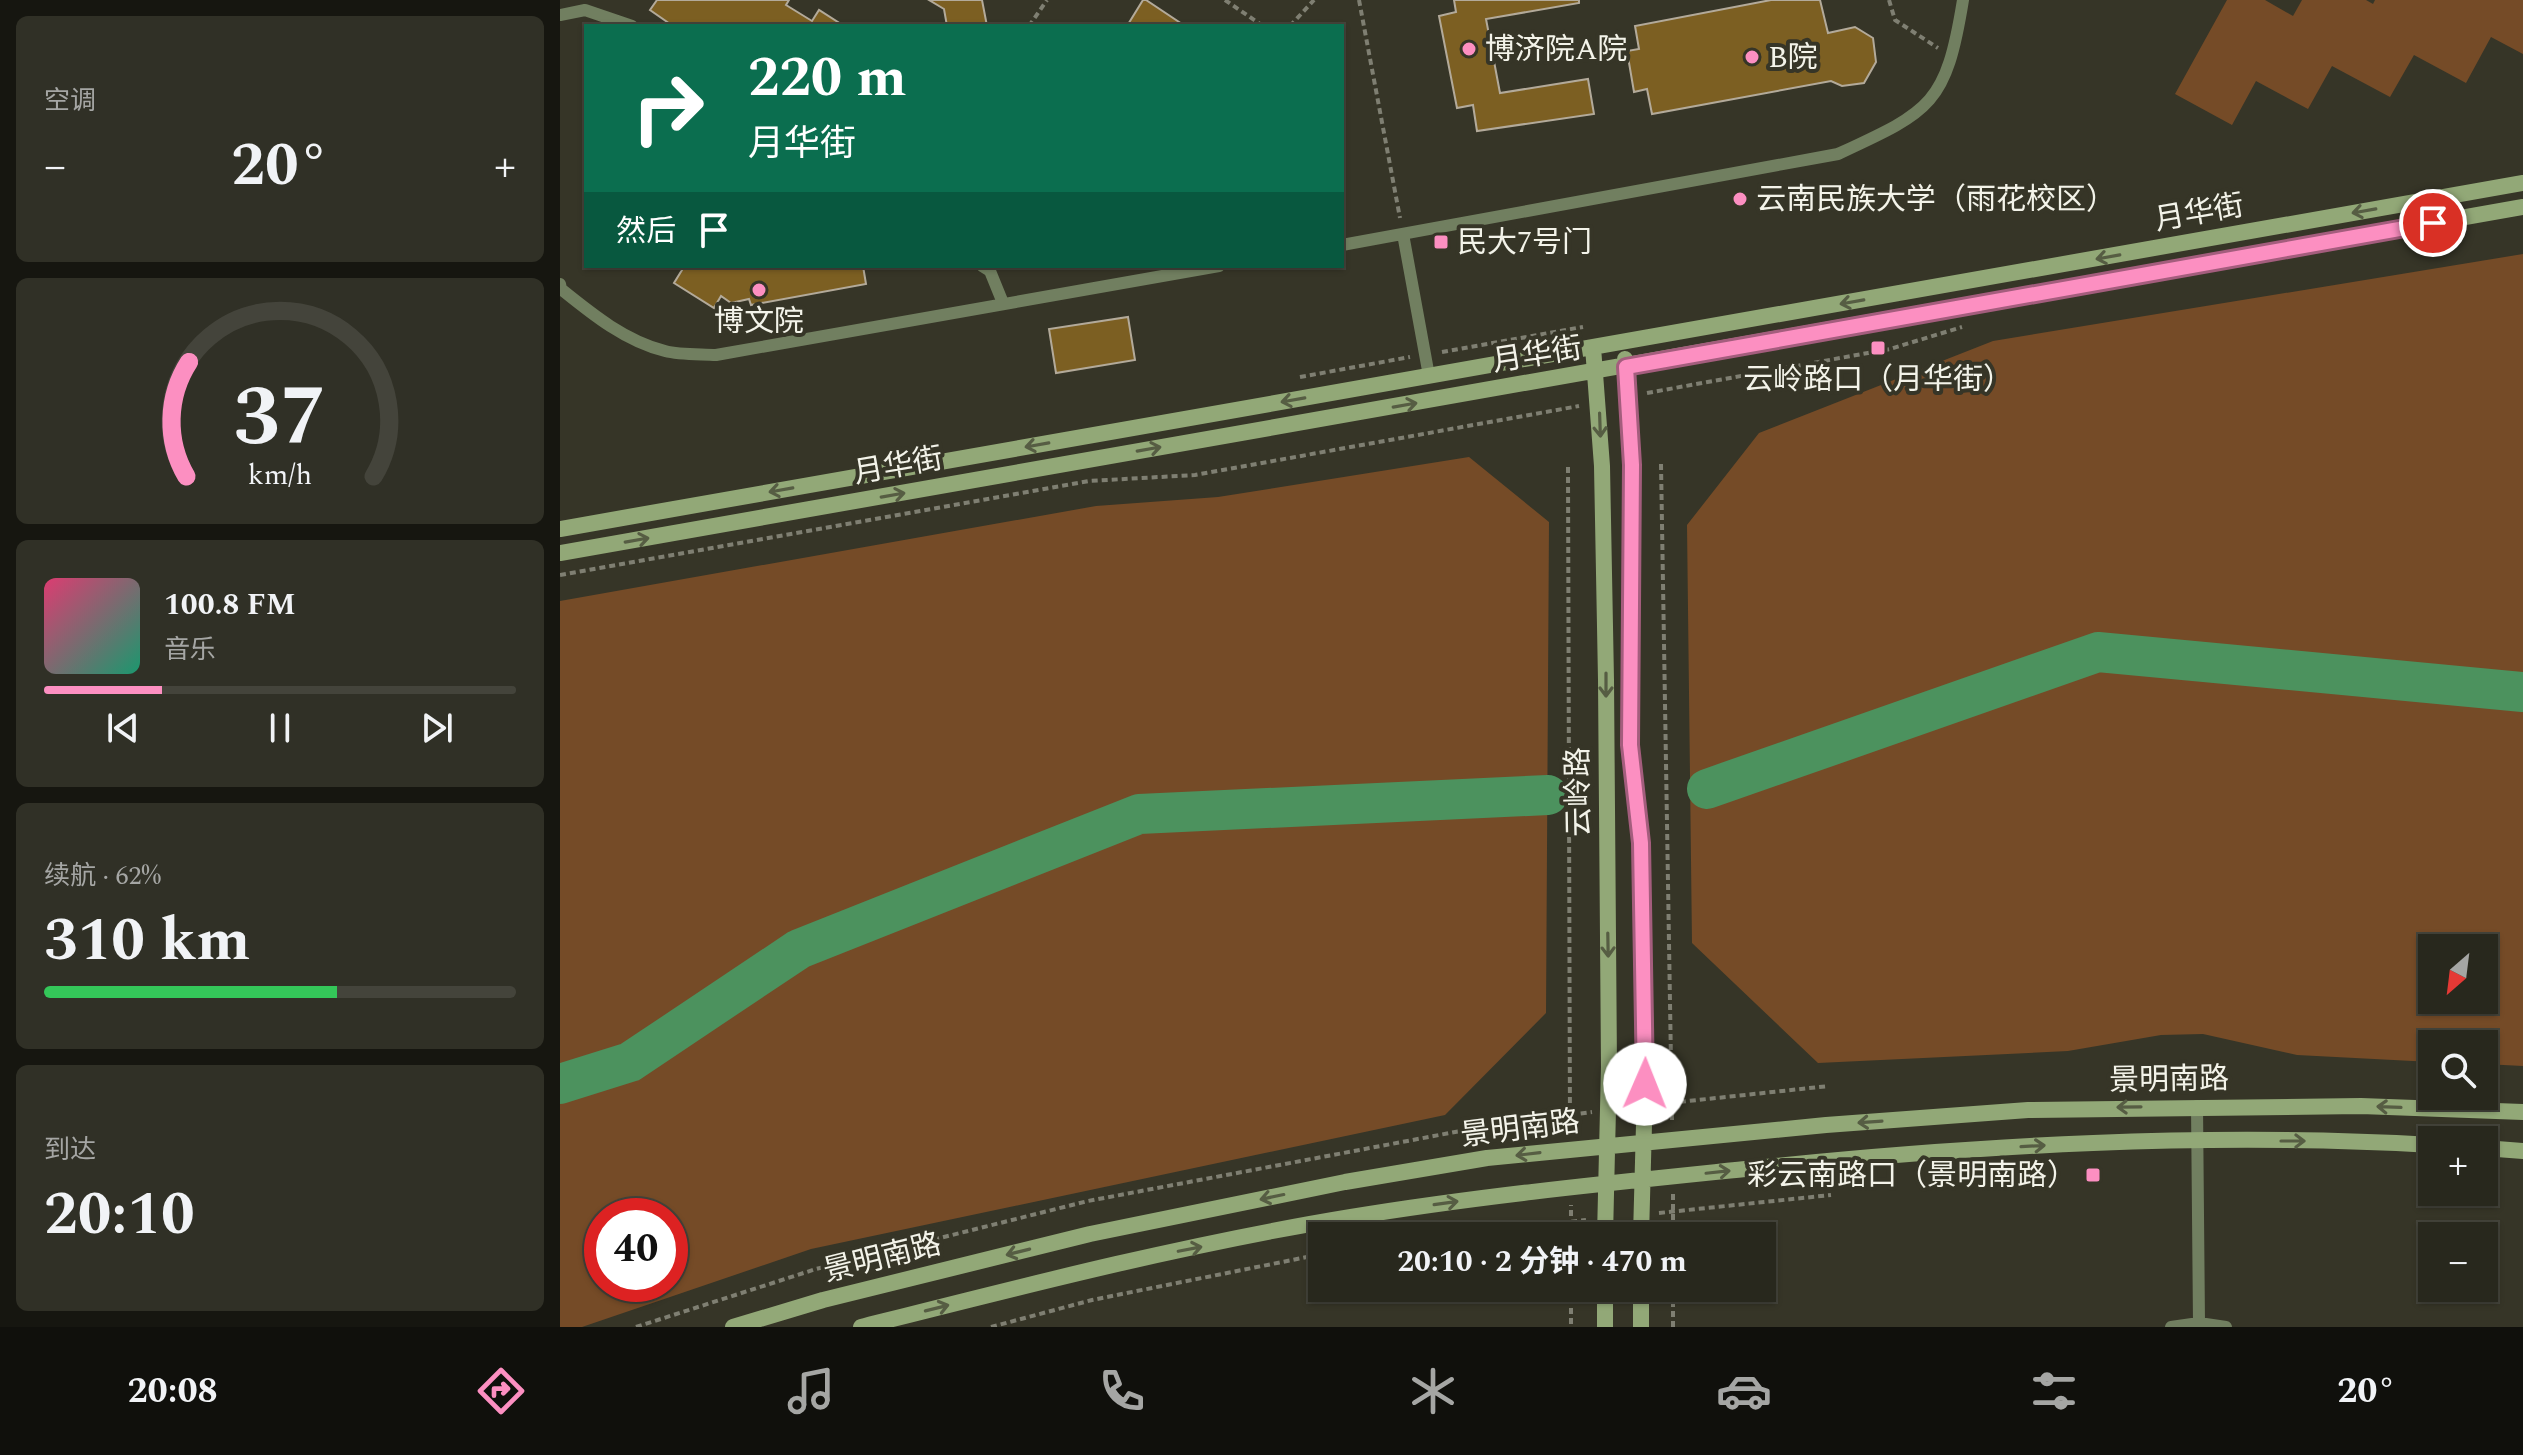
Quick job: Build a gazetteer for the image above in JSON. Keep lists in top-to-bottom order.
{
  "streets": {
    "street": ["月华街", "云岭路", "景明南路"]
  },
  "crossings": [
    ["月华街", "云岭路"],
    ["云岭路", "景明南路"]
  ],
  "places": {
    "other": [
      "博济院A院",
      "B院",
      "云南民族大学（雨花校区）",
      "博文院"
    ],
    "transit": ["民大7号门", "云岭路口（月华街）", "彩云南路口（景明南路）"]
  },
  "north": "bottom left",
  "page": {
    "tile": [
      "空调",
      ["续航 · 62%", "310 km"],
      ["到达", "20:10"]
    ],
    "turn": ["220 m", "月华街"],
    "heat": ["−", "20°", "+"],
    "then": "然后",
    "song": ["100.8 FM", "音乐"],
    "map_buttons": ["+", "−"],
    "limit": "40",
    "trip": "20:10 · 2 分钟 · 470 m",
    "tabs": ["20:08", "20°"],
    "gauge": ["37", "km/h"]
  }
}
